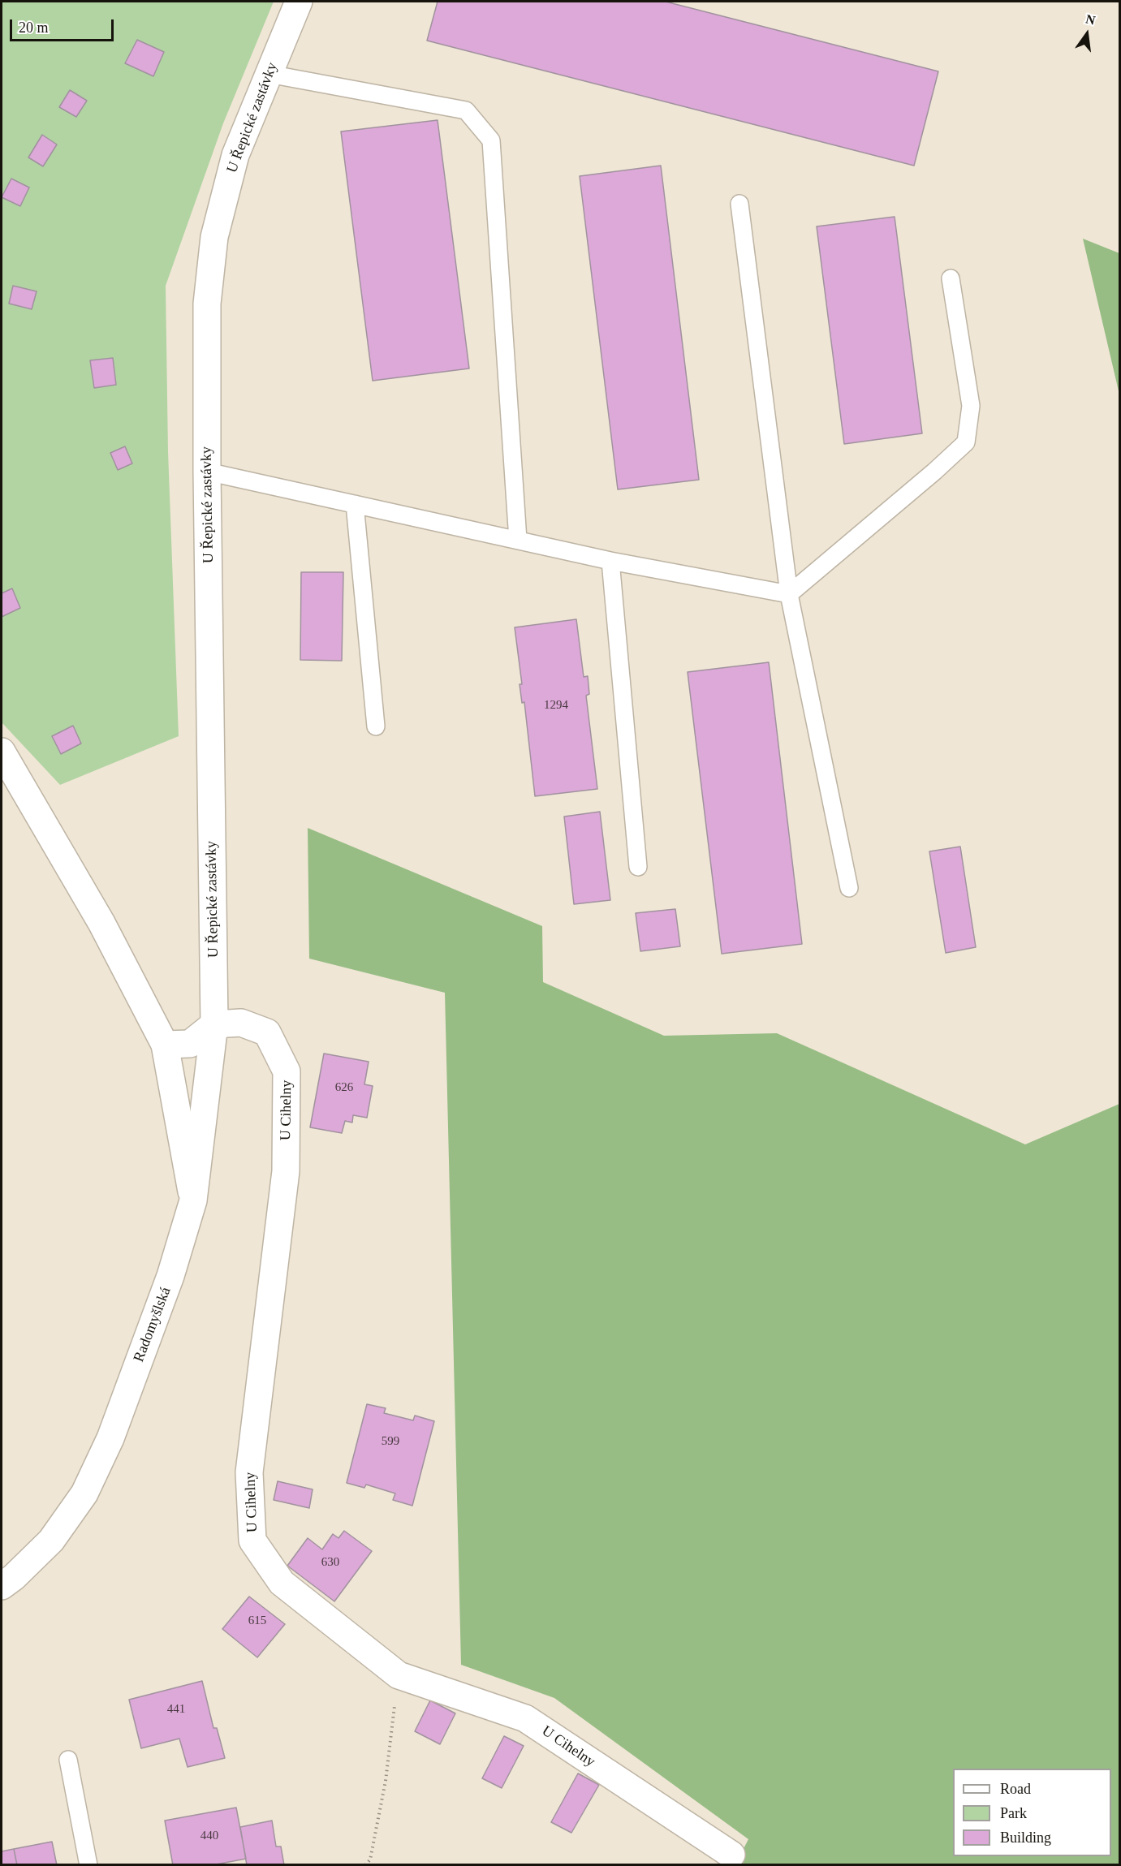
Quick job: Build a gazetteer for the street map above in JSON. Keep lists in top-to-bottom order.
{
  "streets": {
    "street": ["U Řepické zastávky", "U Cihelny", "Radomyšlská"]
  },
  "crossings": [
    ["U Řepické zastávky", "U Cihelny"],
    ["U Řepické zastávky", "Radomyšlská"],
    ["U Cihelny", "Radomyšlská"]
  ],
  "house_numbers": [
    "1294",
    "626",
    "599",
    "630",
    "615",
    "441",
    "440"
  ],
  "legend": ["Road", "Park", "Building"],
  "scale_bar": "20 m",
  "north": "top"
}
